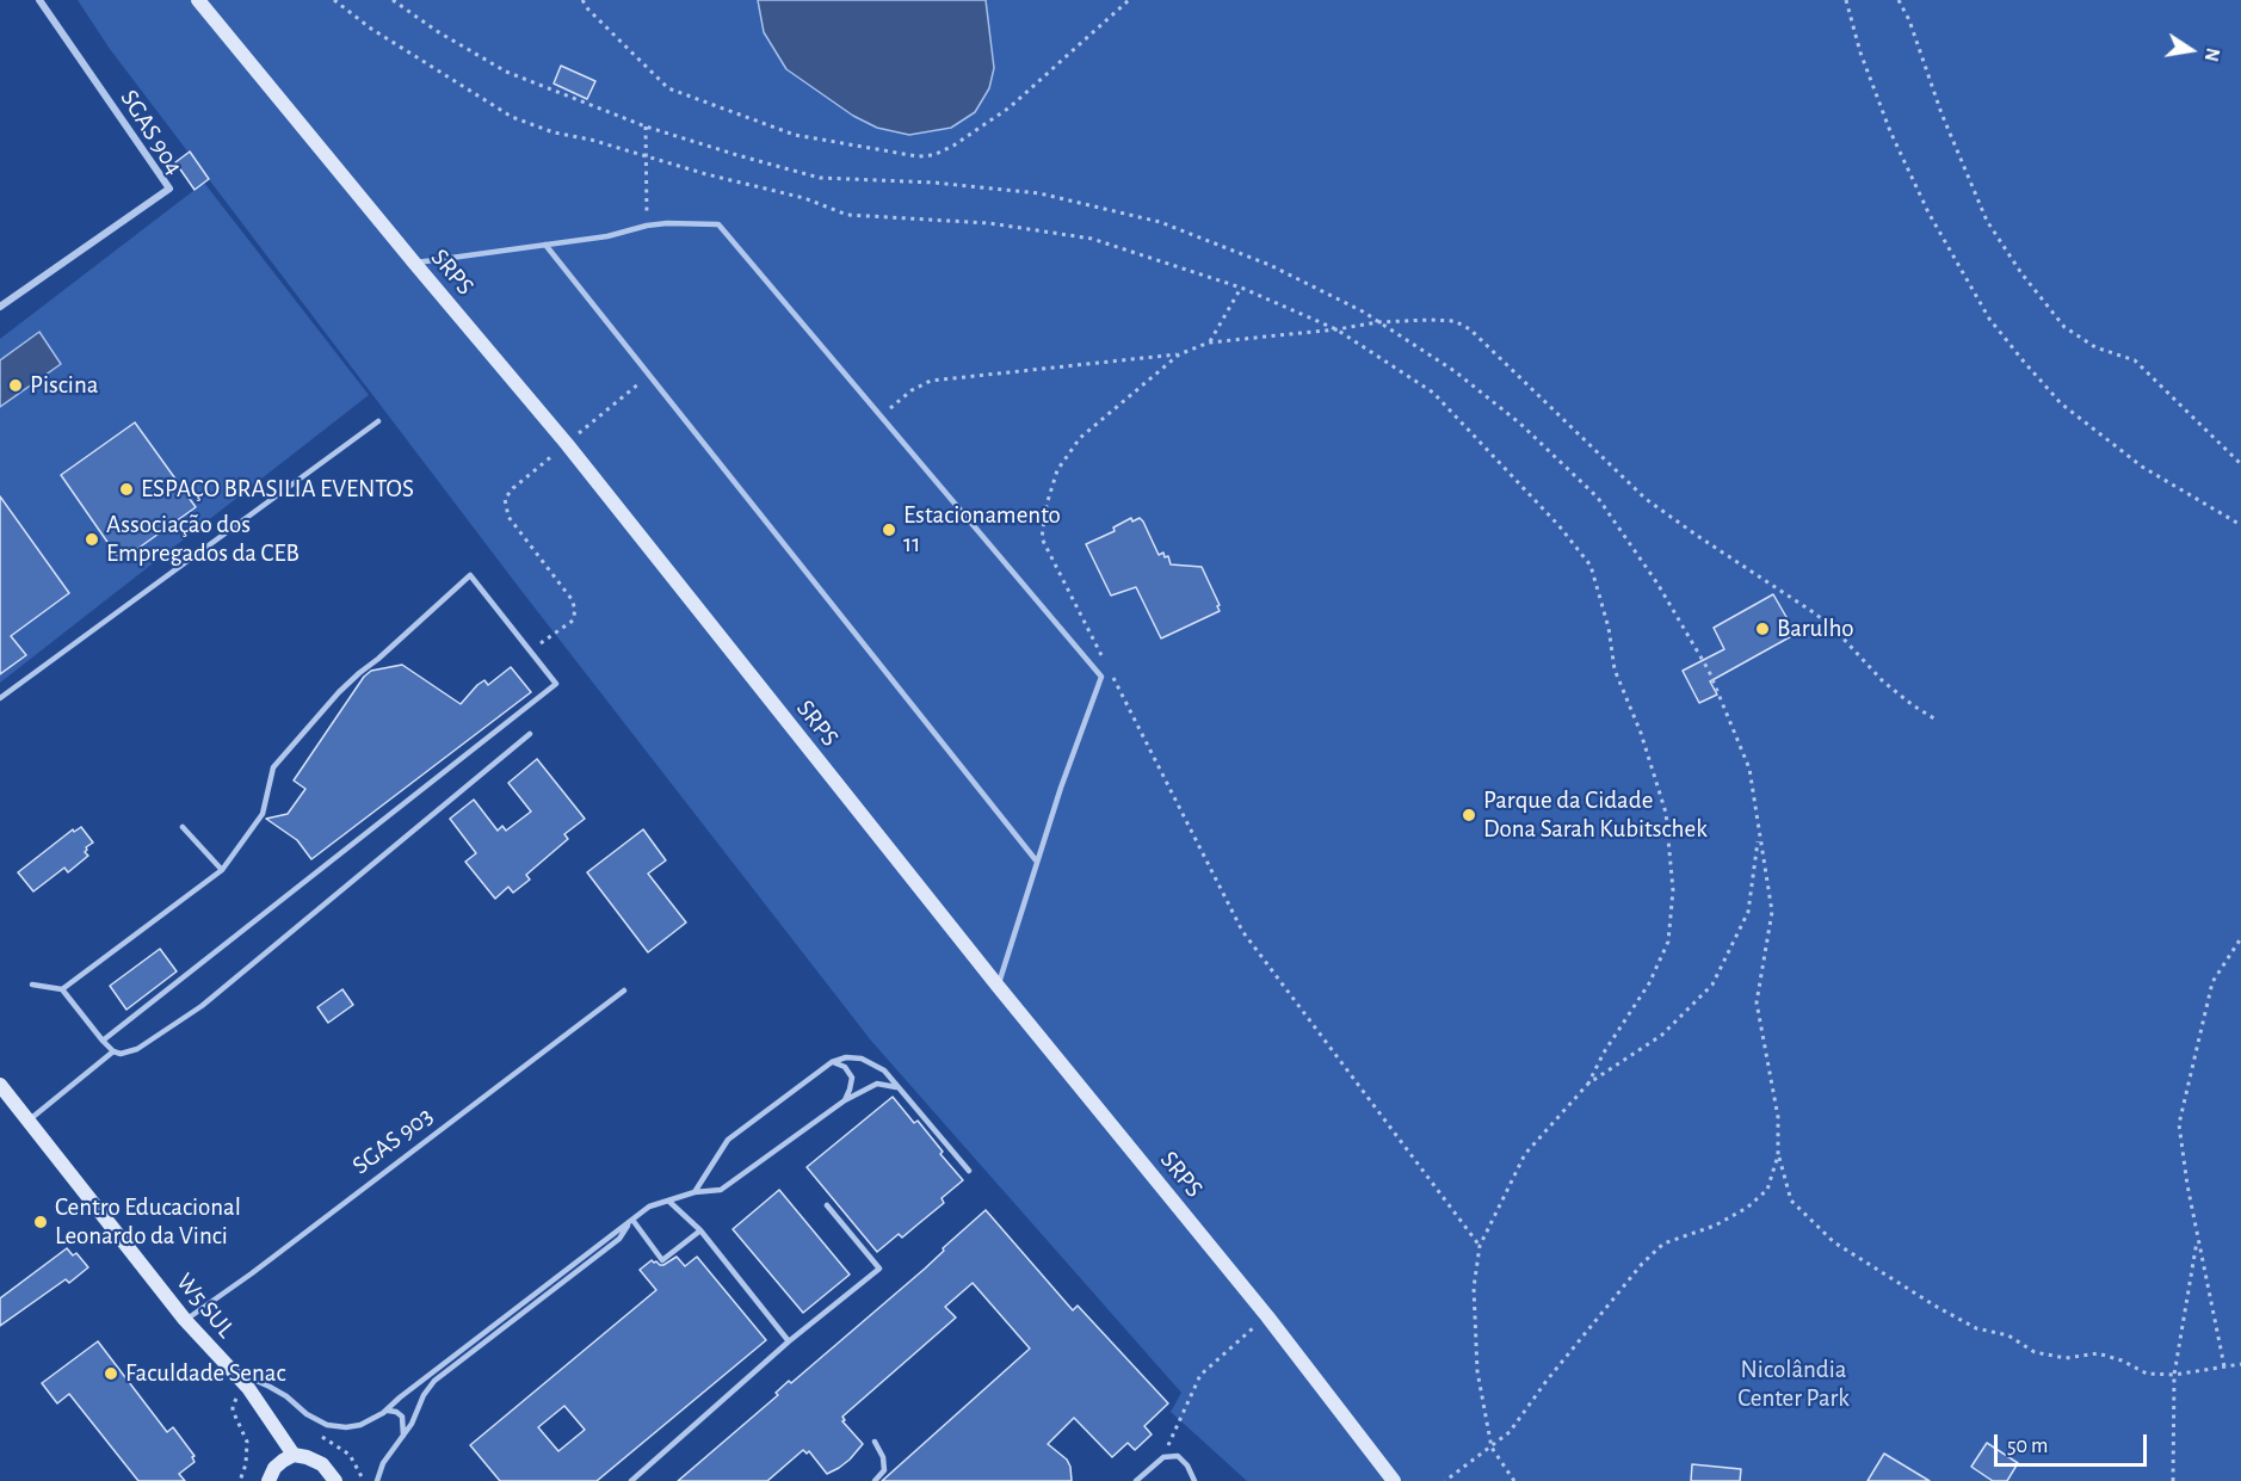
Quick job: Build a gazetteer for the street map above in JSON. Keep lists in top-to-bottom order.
{
  "streets": {
    "main road": ["SRPS", "W5 SUL"],
    "street": ["SGAS 904"],
    "lane": ["SGAS 903"]
  },
  "crossings": [
    ["SGAS 903", "W5 SUL"]
  ],
  "parks": ["Nicolândia Center Park"],
  "places": [
    "Piscina",
    "ESPAÇO BRASILIA EVENTOS",
    "Estacionamento 11",
    "Associação dos Empregados da CEB",
    "Barulho",
    "Parque da Cidade Dona Sarah Kubitschek",
    "Centro Educacional Leonardo da Vinci",
    "Faculdade Senac"
  ],
  "scale_bar": "50 m",
  "north": "right"
}
